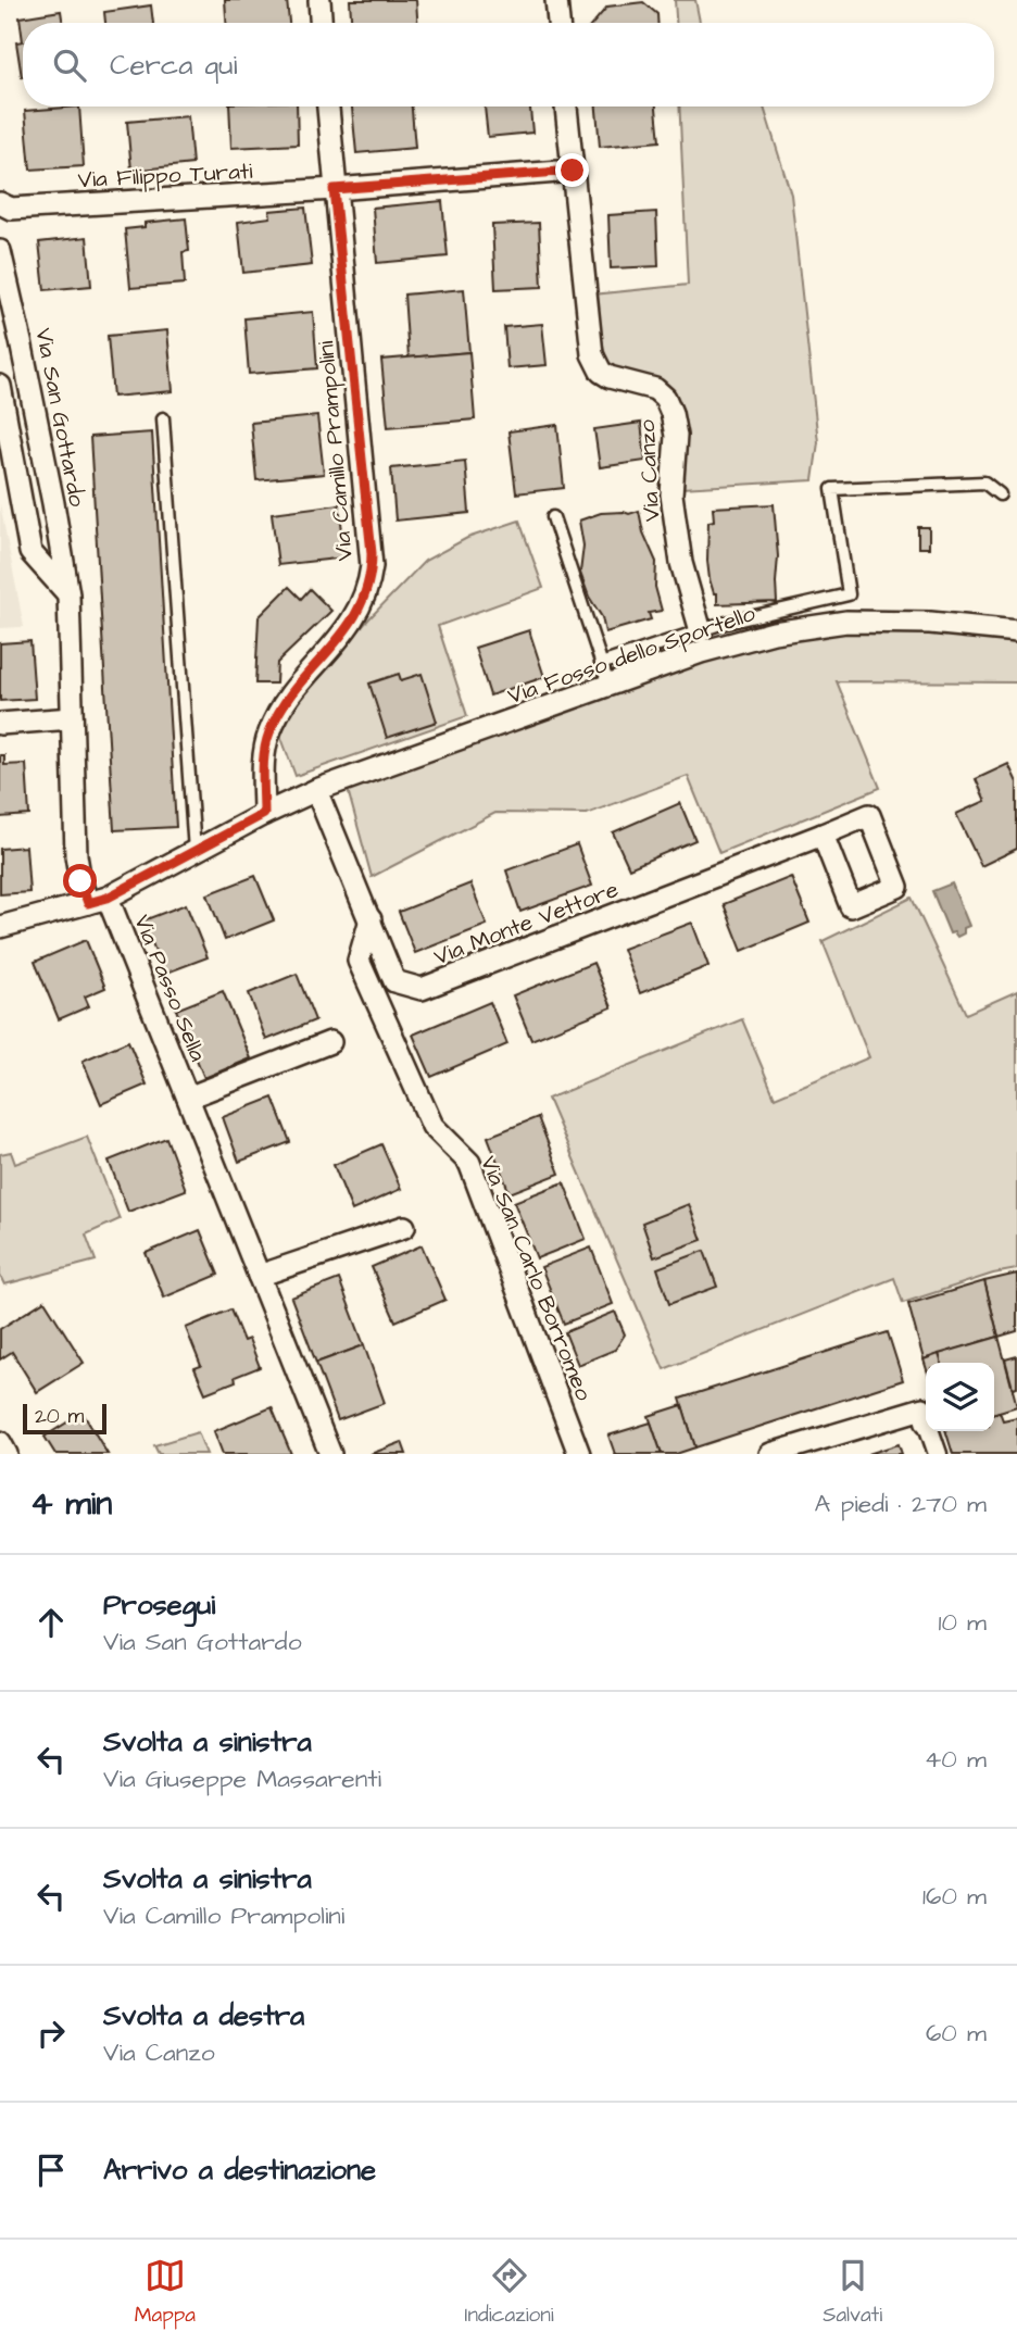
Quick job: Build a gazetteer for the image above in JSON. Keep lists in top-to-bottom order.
{
  "streets": {
    "street": [
      "Via Filippo Turati",
      "Via San Gottardo",
      "Via Camillo Prampolini",
      "Via Canzo",
      "Via Fosso dello Sportello",
      "Via Monte Vettore",
      "Via Passo Sella",
      "Via San Carlo Borromeo"
    ]
  },
  "crossings": [
    ["Via Filippo Turati", "Via Camillo Prampolini"],
    ["Via San Gottardo", "Via Fosso dello Sportello"],
    ["Via San Gottardo", "Via Passo Sella"],
    ["Via Camillo Prampolini", "Via Fosso dello Sportello"],
    ["Via Fosso dello Sportello", "Via Monte Vettore"],
    ["Via Fosso dello Sportello", "Via Passo Sella"],
    ["Via Monte Vettore", "Via San Carlo Borromeo"]
  ],
  "scale_bar": "20 m",
  "page": {
    "search": "Cerca qui",
    "scale": "20 m",
    "heading": ["4 min", "A piedi · 270 m"],
    "list": [
      ["Prosegui", "Via San Gottardo", "10 m"],
      ["Svolta a sinistra", "Via Giuseppe Massarenti", "40 m"],
      ["Svolta a sinistra", "Via Camillo Prampolini", "160 m"],
      ["Svolta a destra", "Via Canzo", "60 m"],
      "Arrivo a destinazione"
    ],
    "nav": ["Mappa", "Indicazioni", "Salvati"]
  }
}
